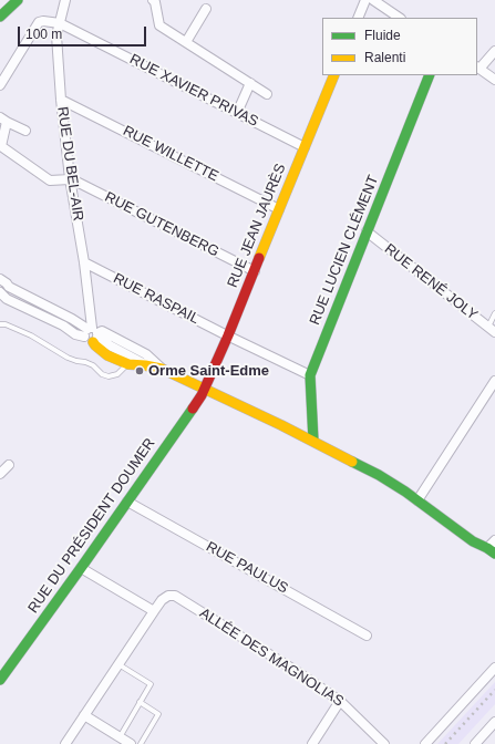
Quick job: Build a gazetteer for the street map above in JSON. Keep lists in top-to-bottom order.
{
  "streets": {
    "street": [
      "RUE XAVIER PRIVAS",
      "RUE WILLETTE",
      "RUE DU BEL-AIR",
      "RUE GUTENBERG",
      "RUE JEAN JAURÈS",
      "RUE LUCIEN CLÉMENT",
      "RUE RENÉ JOLY",
      "RUE RASPAIL",
      "RUE DU PRÉSIDENT DOUMER",
      "RUE PAULUS",
      "ALLÉE DES MAGNOLIAS"
    ]
  },
  "crossings": [
    ["RUE XAVIER PRIVAS", "RUE DU BEL-AIR"],
    ["RUE XAVIER PRIVAS", "RUE JEAN JAURÈS"],
    ["RUE WILLETTE", "RUE DU BEL-AIR"],
    ["RUE WILLETTE", "RUE JEAN JAURÈS"],
    ["RUE DU BEL-AIR", "RUE GUTENBERG"],
    ["RUE DU BEL-AIR", "RUE RASPAIL"],
    ["RUE GUTENBERG", "RUE JEAN JAURÈS"],
    ["RUE JEAN JAURÈS", "RUE RASPAIL"],
    ["RUE JEAN JAURÈS", "RUE DU PRÉSIDENT DOUMER"],
    ["RUE LUCIEN CLÉMENT", "RUE RENÉ JOLY"],
    ["RUE LUCIEN CLÉMENT", "RUE RASPAIL"],
    ["RUE DU PRÉSIDENT DOUMER", "RUE PAULUS"]
  ],
  "places": ["Orme Saint-Edme"],
  "legend": ["Fluide", "Ralenti"],
  "scale_bar": "100 m"
}
